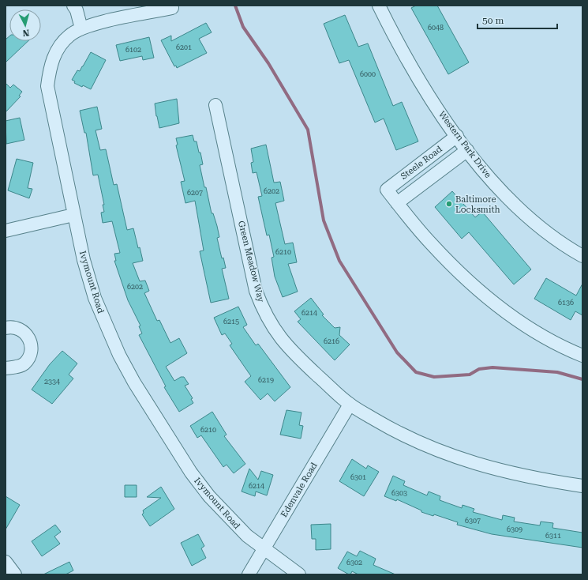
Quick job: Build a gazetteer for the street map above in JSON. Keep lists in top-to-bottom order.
{
  "streets": {
    "street": [
      "Western Park Drive",
      "Steele Road",
      "Green Meadow Way",
      "Ivymount Road",
      "Edenvale Road"
    ]
  },
  "crossings": [
    ["Western Park Drive", "Steele Road"],
    ["Green Meadow Way", "Edenvale Road"],
    ["Ivymount Road", "Edenvale Road"]
  ],
  "places": ["Baltimore Locksmith"],
  "house_numbers": [
    "6048",
    "6201",
    "6102",
    "6000",
    "6202",
    "6207",
    "6210",
    "6202",
    "6136",
    "6214",
    "6215",
    "6216",
    "6219",
    "2334",
    "6210",
    "6301",
    "6214",
    "6303",
    "6307",
    "6309",
    "6311",
    "6302"
  ],
  "scale_bar": "50 m",
  "north": "bottom"
}
